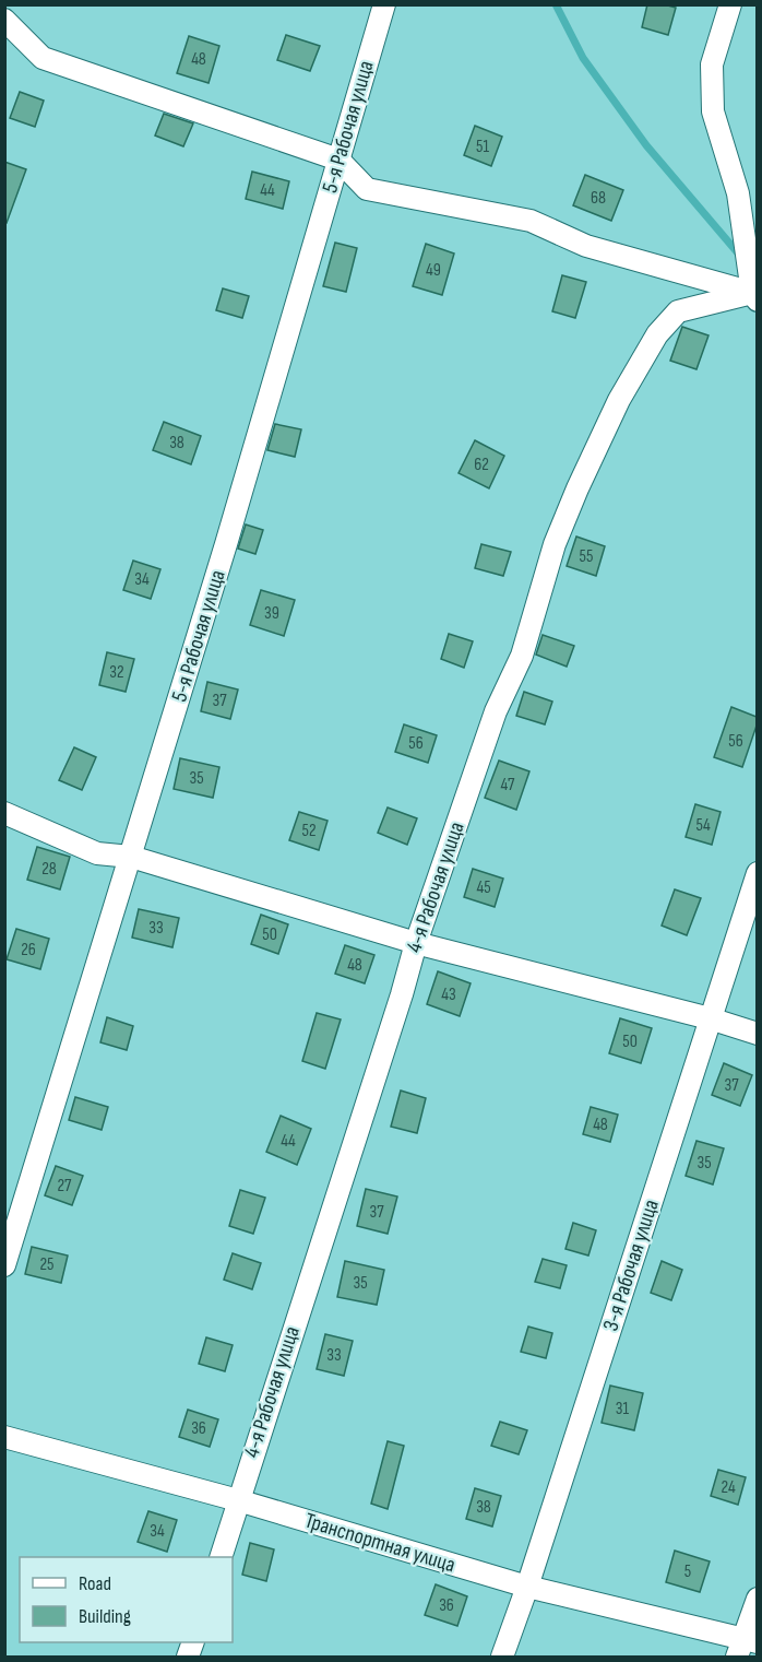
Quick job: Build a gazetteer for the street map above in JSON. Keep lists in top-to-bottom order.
{
  "streets": {
    "street": [
      "5-я Рабочая улица",
      "4-я Рабочая улица",
      "3-я Рабочая улица",
      "Транспортная улица"
    ]
  },
  "crossings": [
    ["4-я Рабочая улица", "Транспортная улица"],
    ["3-я Рабочая улица", "Транспортная улица"]
  ],
  "house_numbers": [
    "48",
    "51",
    "44",
    "68",
    "49",
    "38",
    "62",
    "55",
    "34",
    "39",
    "32",
    "37",
    "56",
    "56",
    "35",
    "47",
    "54",
    "52",
    "28",
    "45",
    "33",
    "50",
    "26",
    "48",
    "43",
    "50",
    "37",
    "48",
    "44",
    "35",
    "27",
    "37",
    "25",
    "35",
    "33",
    "31",
    "36",
    "24",
    "38",
    "34",
    "5",
    "36"
  ],
  "legend": ["Road", "Building"]
}
